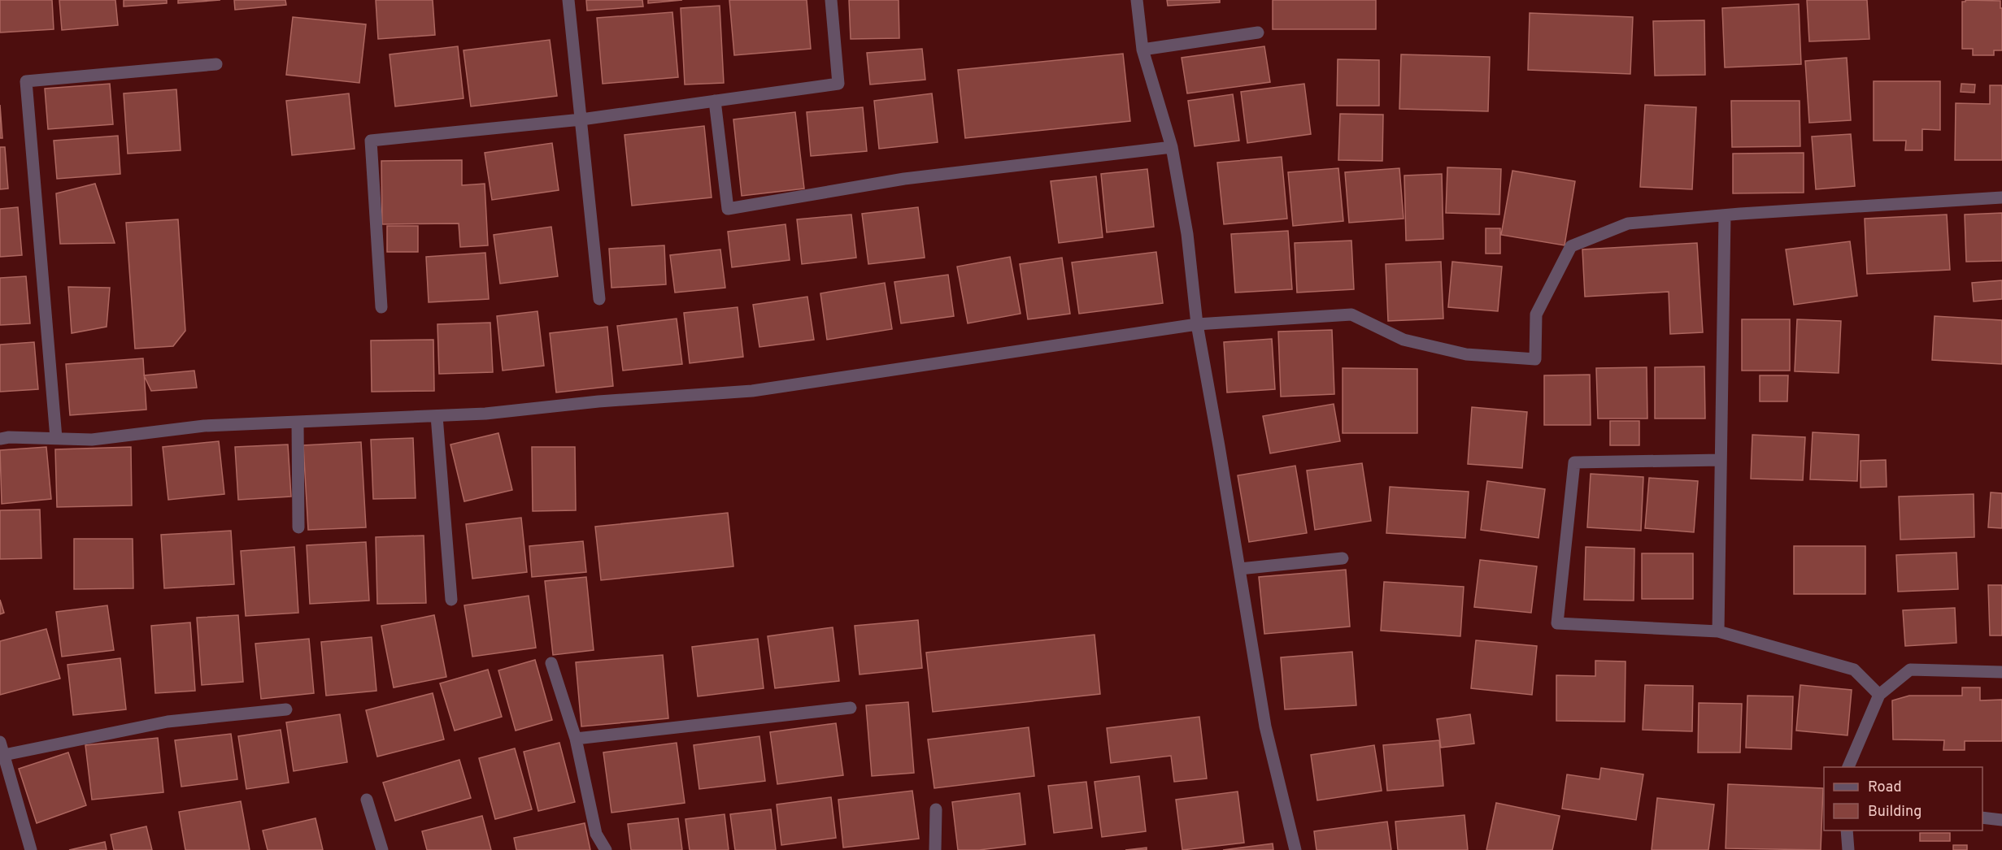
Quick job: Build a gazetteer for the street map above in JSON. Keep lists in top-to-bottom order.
{
  "legend": ["Road", "Building"]
}
